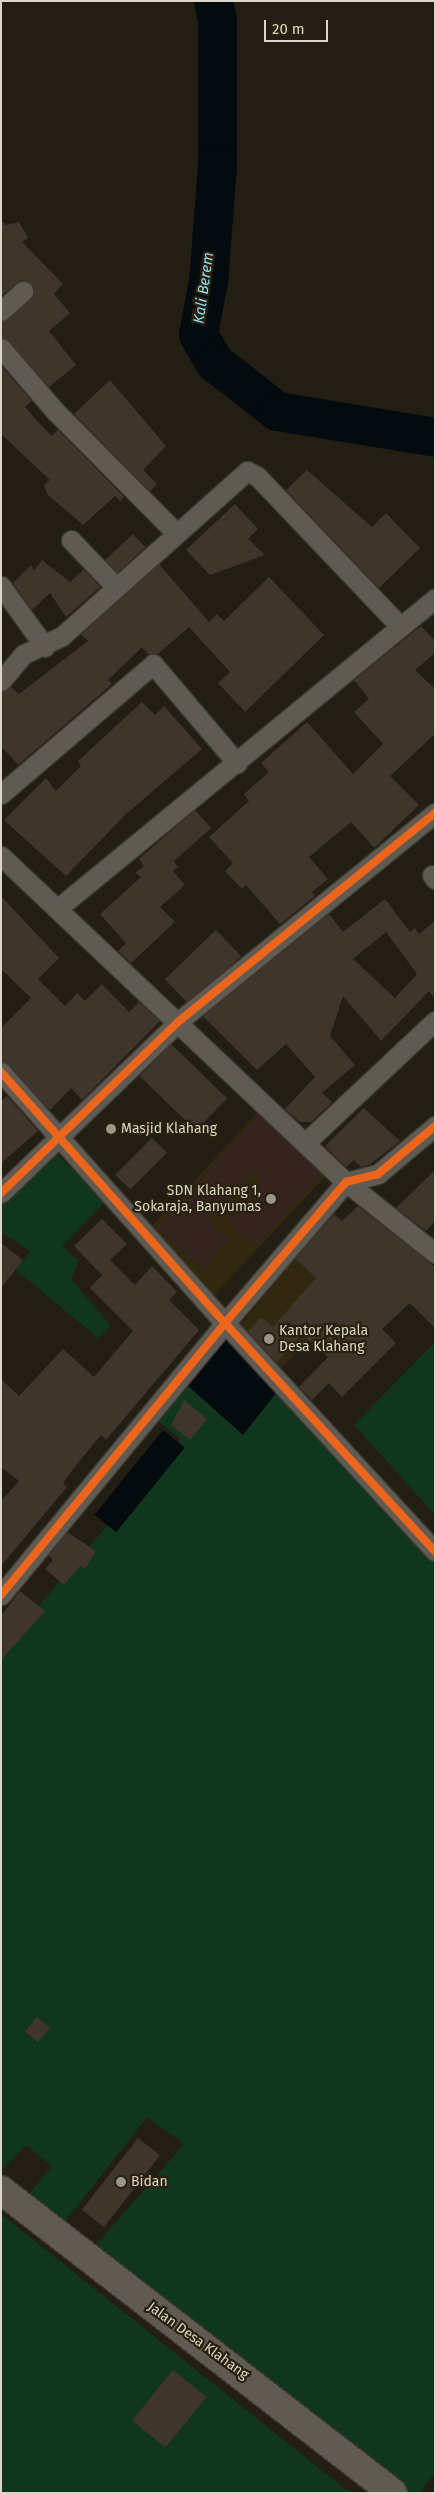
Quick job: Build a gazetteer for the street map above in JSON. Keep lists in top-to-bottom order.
{
  "streets": {
    "street": ["Jalan Desa Klahang"]
  },
  "water": ["Kali Berem"],
  "places": [
    "Masjid Klahang",
    "SDN Klahang 1, Sokaraja, Banyumas",
    "Kantor Kepala Desa Klahang",
    "Bidan"
  ],
  "scale_bar": "20 m"
}
